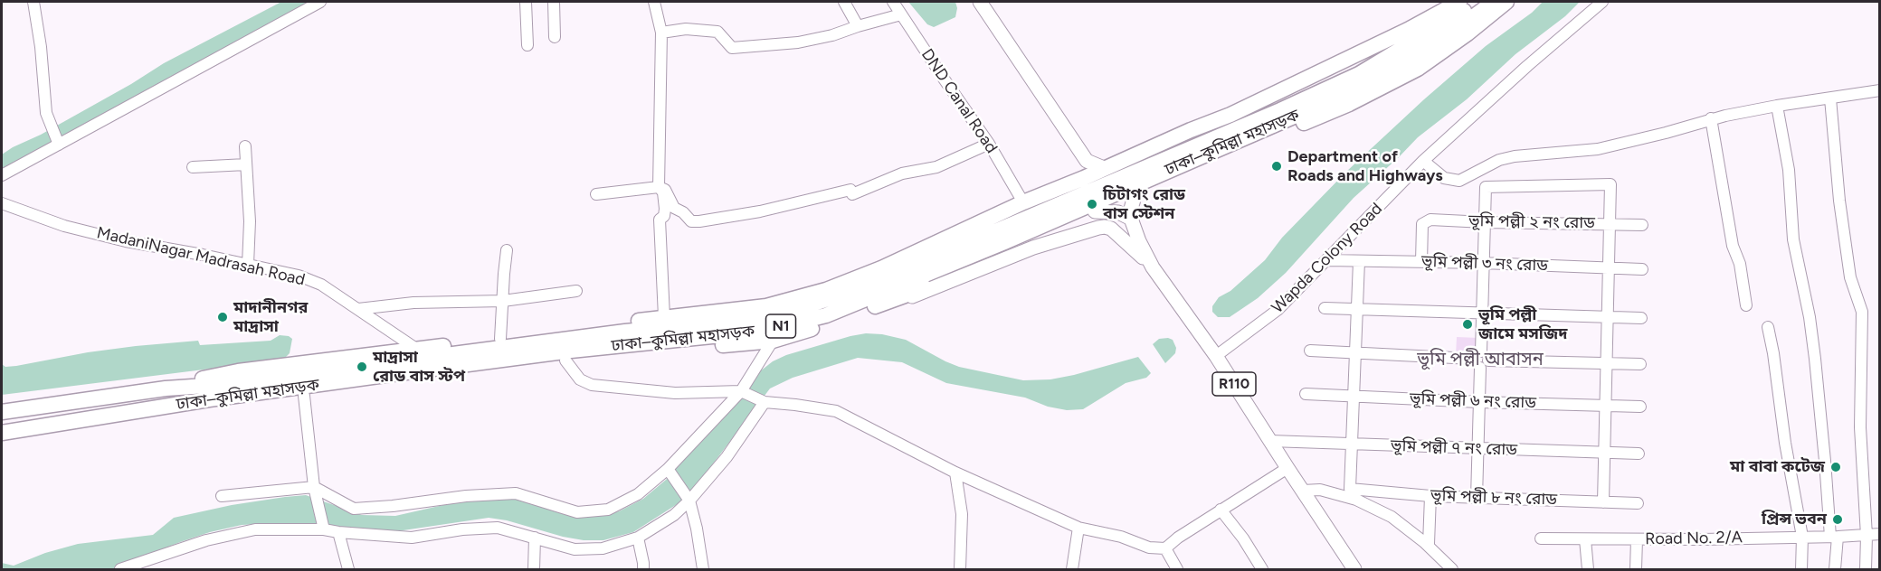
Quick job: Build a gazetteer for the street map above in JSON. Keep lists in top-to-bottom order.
{
  "streets": {
    "highway": ["ঢাকা–কুমিল্লা মহাসড়ক", "N1"],
    "main road": ["R110"],
    "street": [
      "DND Canal Road",
      "ভূমি পল্লী ২ নং রোড",
      "MadaniNagar Madrasah Road",
      "Wapda Colony Road",
      "ভূমি পল্লী ৩ নং রোড",
      "ভূমি পল্লী ৬ নং রোড",
      "ভূমি পল্লী ৭ নং রোড",
      "ভূমি পল্লী ৮ নং রোড",
      "Road No. 2/A"
    ]
  },
  "crossings": [
    ["ভূমি পল্লী ২ নং রোড", "ভূমি পল্লী ৩ নং রোড"],
    ["Wapda Colony Road", "ভূমি পল্লী ৩ নং রোড"],
    ["Wapda Colony Road", "R110"],
    ["R110", "ভূমি পল্লী ৭ নং রোড"],
    ["ভূমি পল্লী ৭ নং রোড", "ভূমি পল্লী ৮ নং রোড"]
  ],
  "districts": ["ভূমি পল্লী আবাসন"],
  "places": [
    "Department of Roads and Highways",
    "চিটাগং রোড বাস স্টেশন",
    "মাদানীনগর মাদ্রাসা",
    "ভূমি পল্লী জামে মসজিদ",
    "মাদ্রাসা রোড বাস স্টপ",
    "মা বাবা কটেজ",
    "প্রিন্স ভবন"
  ]
}
